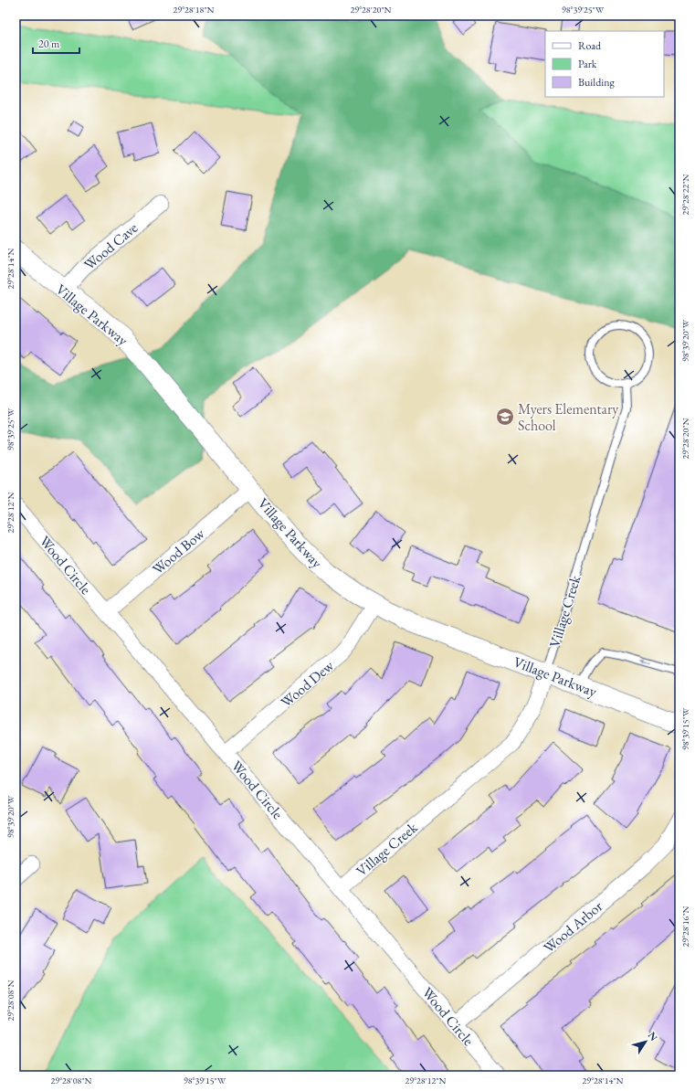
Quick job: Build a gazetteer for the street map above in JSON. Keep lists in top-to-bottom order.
{
  "streets": {
    "street": [
      "Wood Cave",
      "Village Parkway",
      "Wood Bow",
      "Wood Circle",
      "Village Creek",
      "Wood Dew",
      "Wood Arbor"
    ]
  },
  "crossings": [
    ["Wood Cave", "Village Parkway"],
    ["Village Parkway", "Wood Bow"],
    ["Village Parkway", "Village Creek"],
    ["Village Parkway", "Wood Dew"],
    ["Wood Bow", "Wood Circle"],
    ["Wood Circle", "Village Creek"],
    ["Wood Circle", "Wood Dew"],
    ["Wood Circle", "Wood Arbor"]
  ],
  "places": {
    "school or university": ["Myers Elementary School"]
  },
  "legend": ["Road", "Park", "Building"],
  "scale_bar": "20 m",
  "north": "top right",
  "coordinates": [
    "29°28'18\"N",
    "29°28'20\"N",
    "98°39'25\"W",
    "29°28'22\"N",
    "29°28'14\"N",
    "98°39'20\"W",
    "29°28'12\"N",
    "98°39'15\"W",
    "29°28'16\"N",
    "29°28'08\"N"
  ]
}
